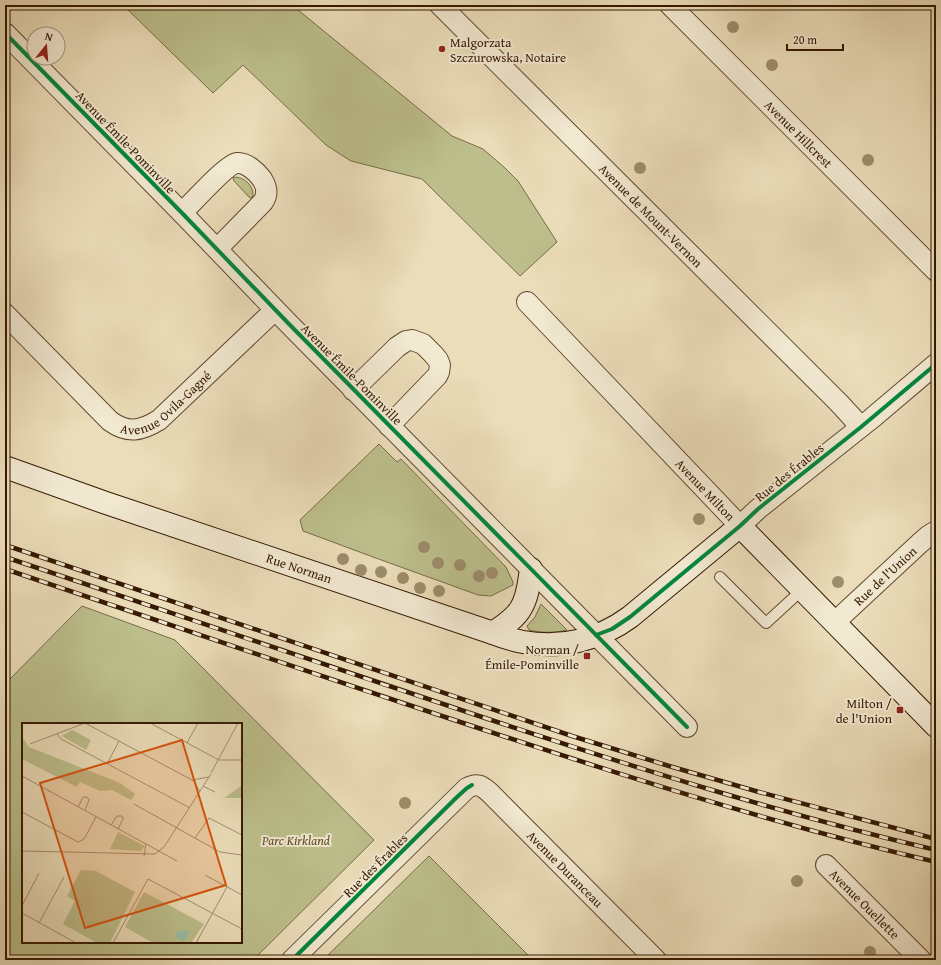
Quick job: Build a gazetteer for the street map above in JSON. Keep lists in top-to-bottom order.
{
  "streets": {
    "street": [
      "Avenue Hillcrest",
      "Avenue Émile-Pominville",
      "Avenue de Mount-Vernon",
      "Avenue Ovila-Gagné",
      "Rue des Érables",
      "Avenue Milton",
      "Rue Norman",
      "Rue de l'Union",
      "Avenue Duranceau",
      "Avenue Ouellette"
    ]
  },
  "crossings": [
    ["Avenue Émile-Pominville", "Avenue Ovila-Gagné"],
    ["Avenue Émile-Pominville", "Rue des Érables"],
    ["Avenue Émile-Pominville", "Rue Norman"],
    ["Avenue de Mount-Vernon", "Rue des Érables"],
    ["Rue des Érables", "Avenue Milton"],
    ["Rue des Érables", "Rue Norman"],
    ["Rue des Érables", "Avenue Duranceau"],
    ["Avenue Milton", "Rue de l'Union"]
  ],
  "parks": ["Parc Kirkland"],
  "places": {
    "other": ["Malgorzata Szczurowska, Notaire"],
    "transit": ["Norman / Émile-Pominville", "Milton / de l'Union"]
  },
  "scale_bar": "20 m",
  "north": "top"
}
